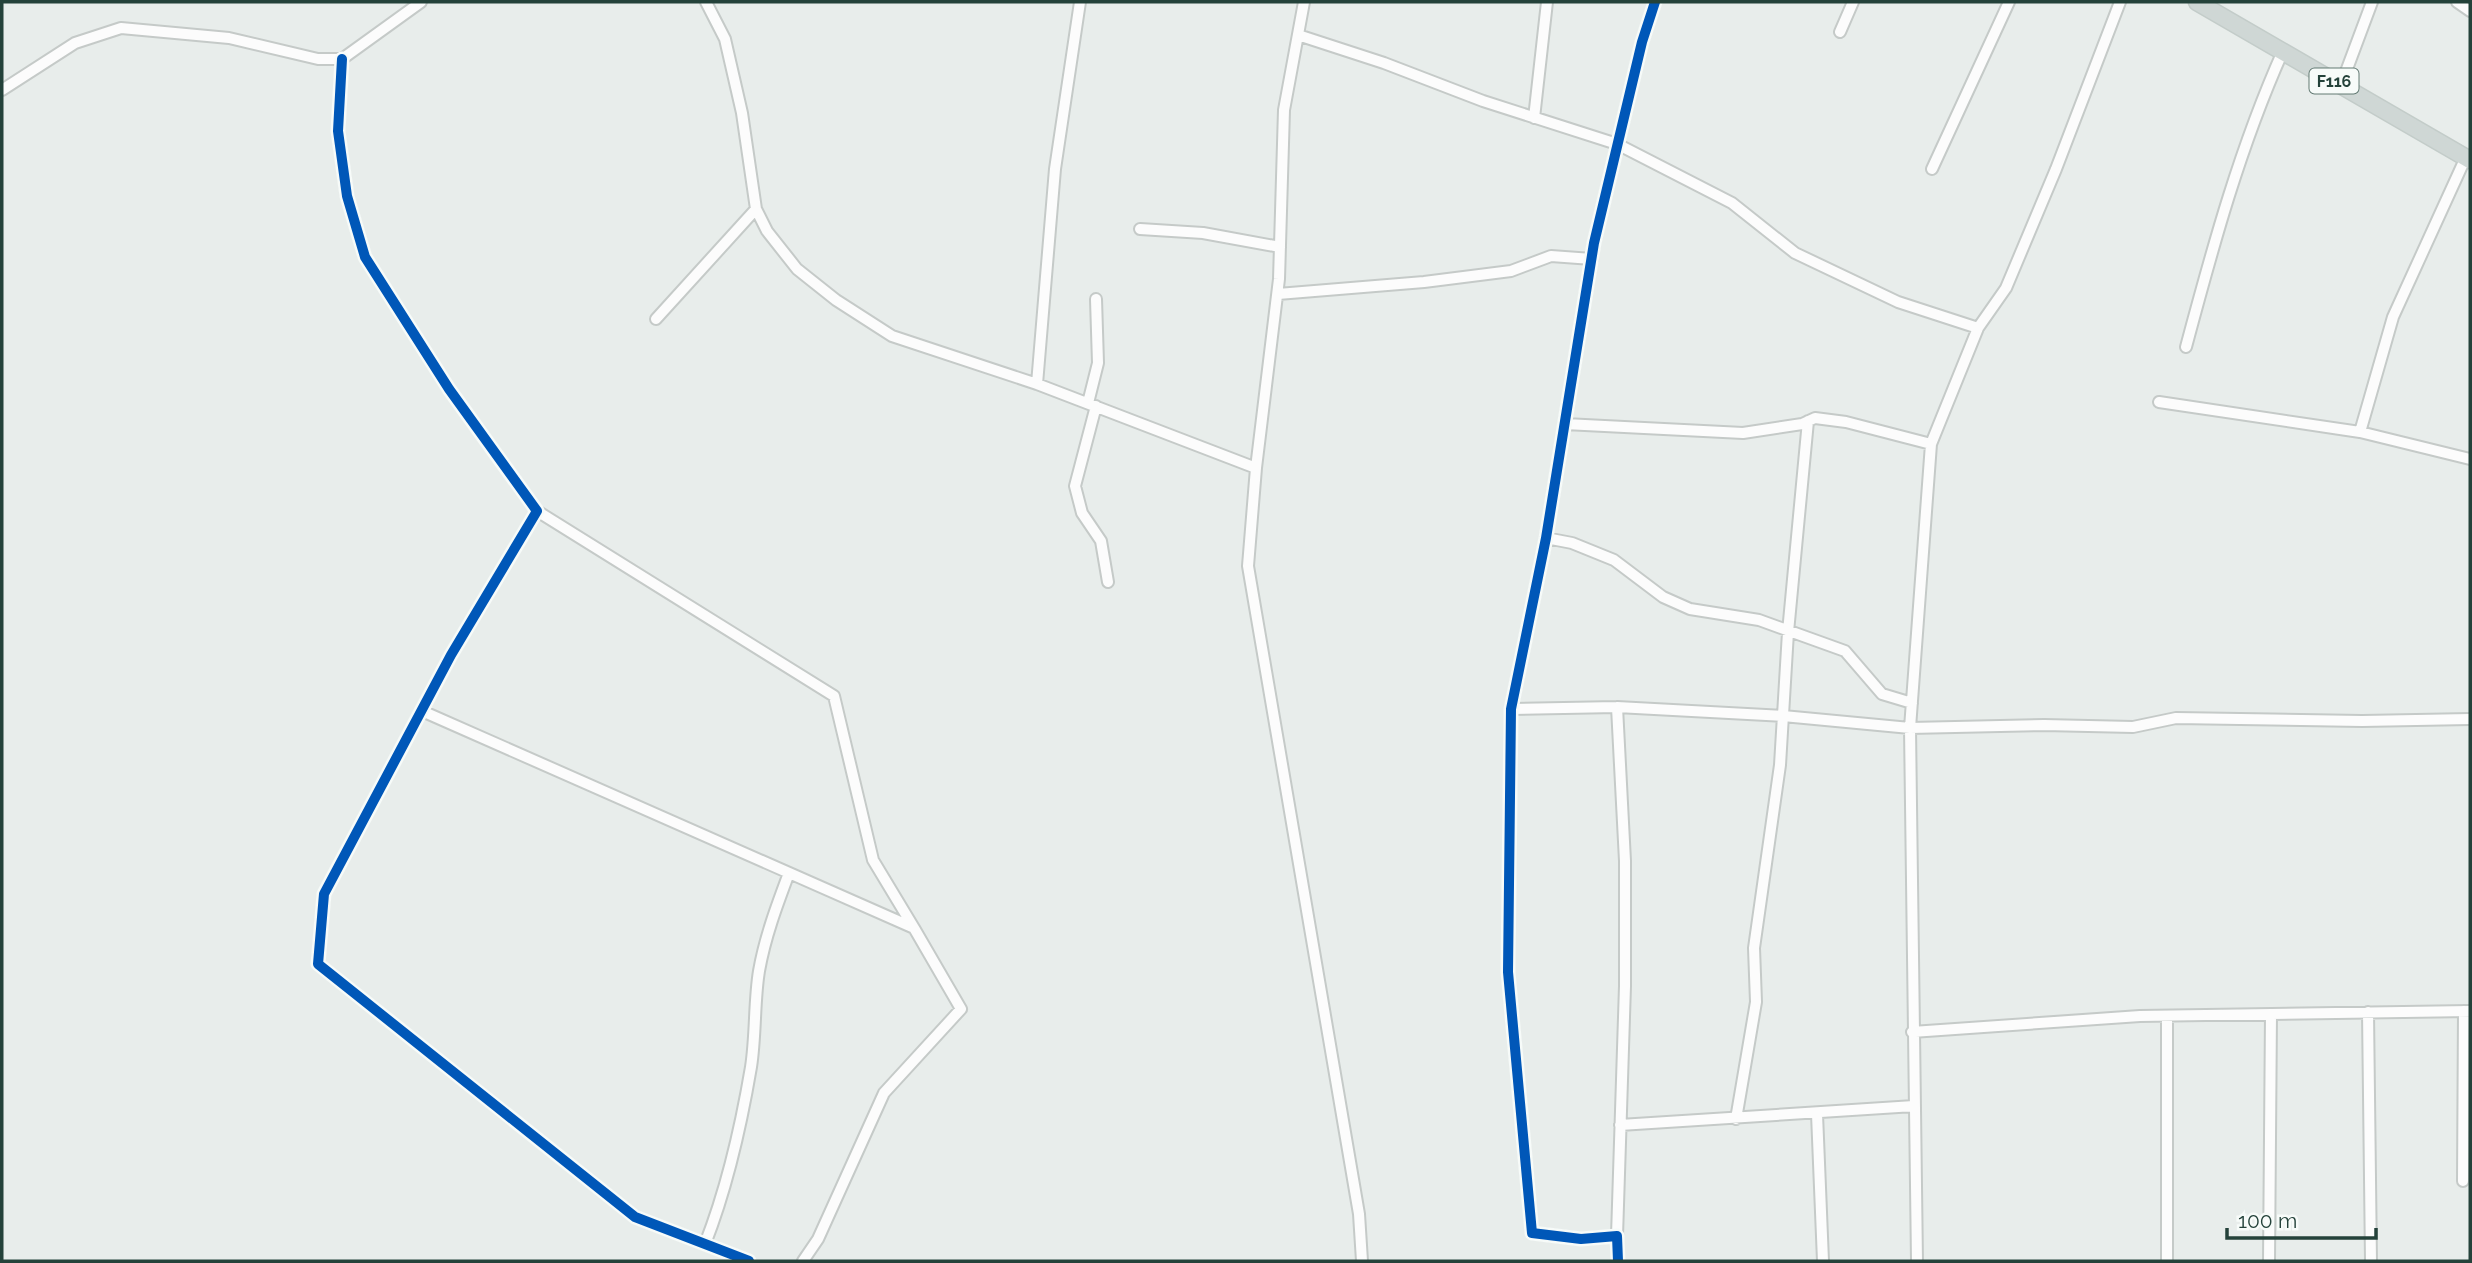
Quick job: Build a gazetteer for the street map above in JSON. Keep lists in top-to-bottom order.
{
  "streets": {
    "main road": ["F116"]
  },
  "scale_bar": "100 m"
}
